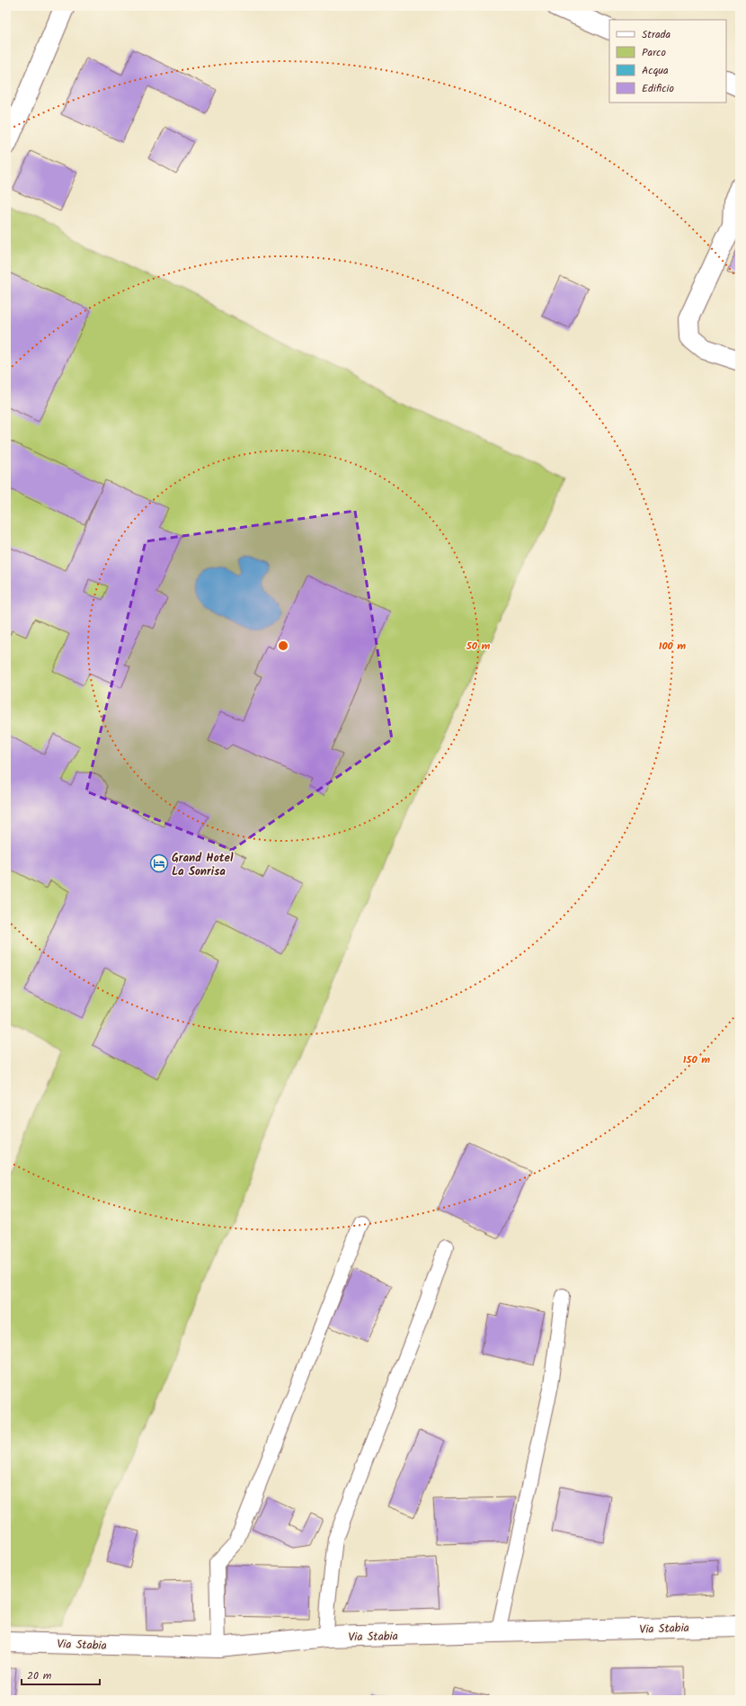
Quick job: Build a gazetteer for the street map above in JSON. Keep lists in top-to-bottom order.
{
  "streets": {
    "main road": ["Via Stabia"]
  },
  "places": {
    "hotel": ["Grand Hotel La Sonrisa"]
  },
  "legend": [
    "Strada",
    "Parco",
    "Acqua",
    "Edificio"
  ],
  "scale_bar": "20 m",
  "rings": ["50 m", "100 m", "150 m"]
}
